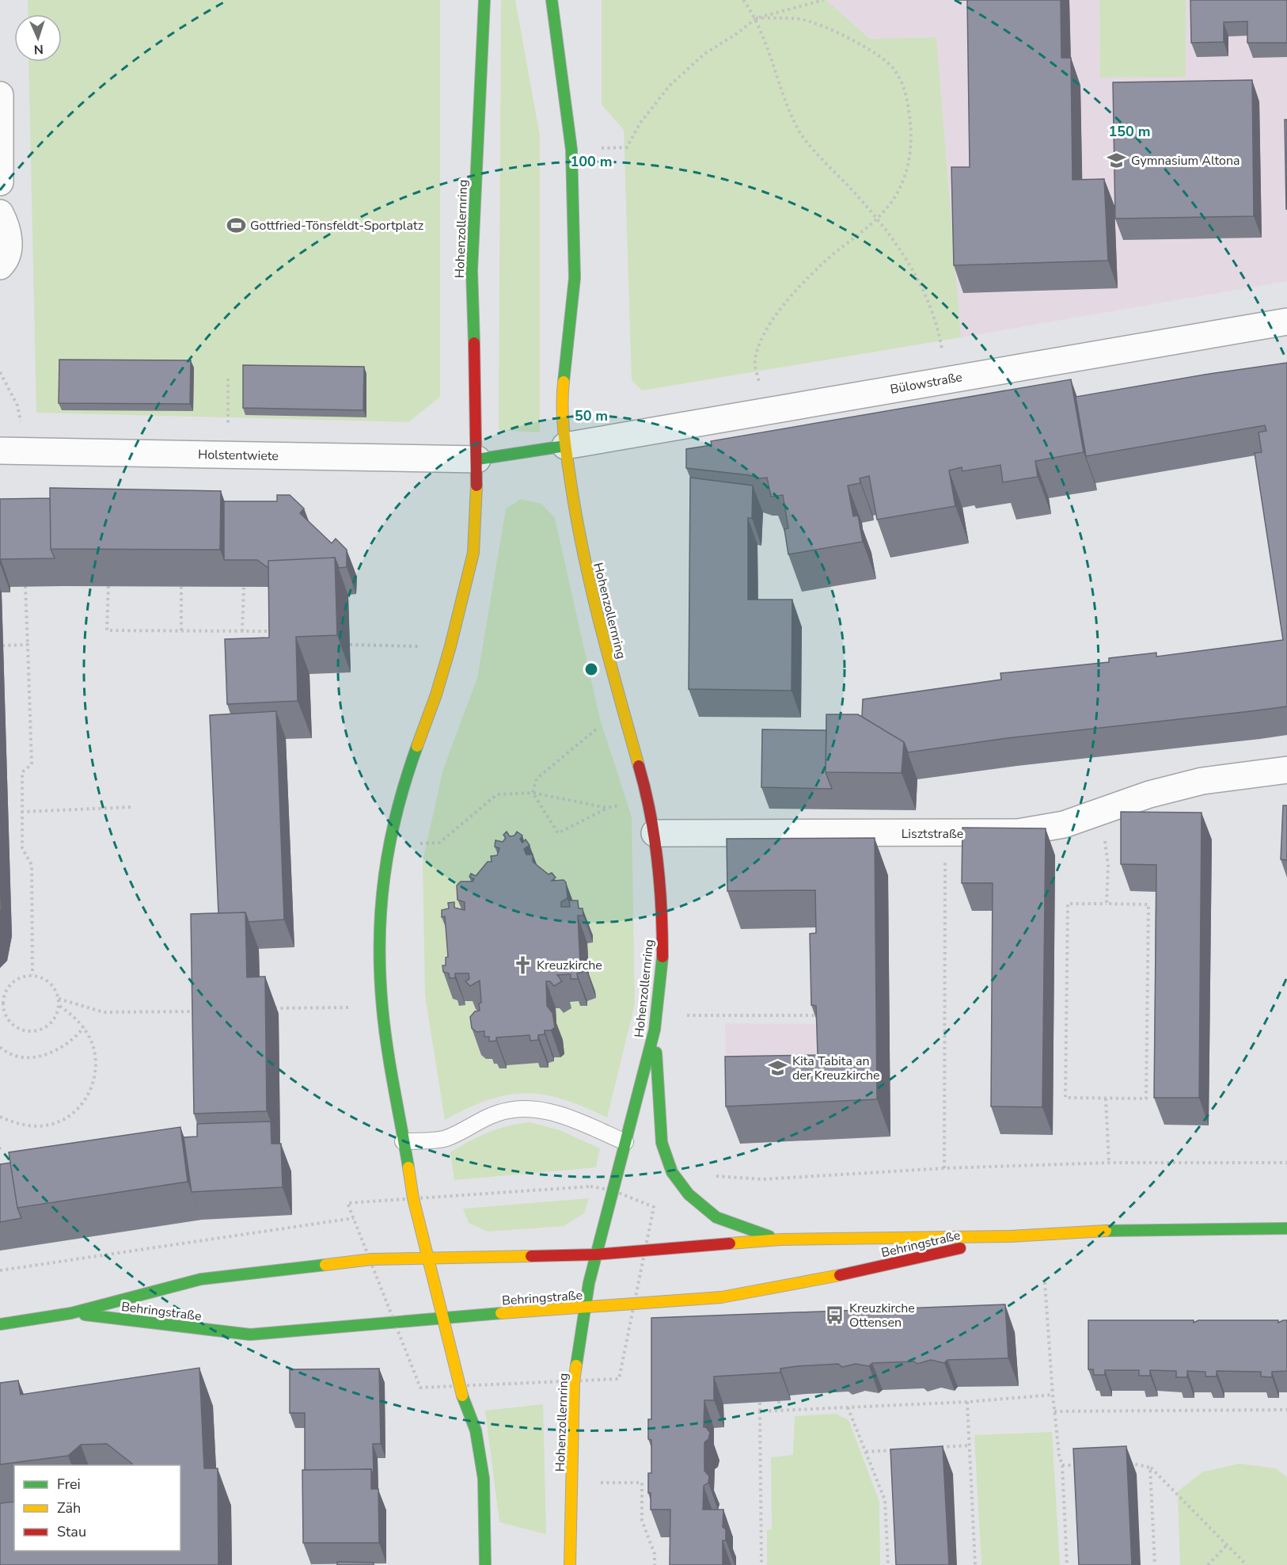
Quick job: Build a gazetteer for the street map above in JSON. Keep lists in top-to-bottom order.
{
  "streets": {
    "main road": ["Hohenzollernring", "Behringstraße"],
    "street": ["Bülowstraße", "Holstentwiete", "Lisztstraße"]
  },
  "crossings": [
    ["Hohenzollernring", "Bülowstraße"],
    ["Hohenzollernring", "Holstentwiete"],
    ["Hohenzollernring", "Lisztstraße"],
    ["Hohenzollernring", "Behringstraße"]
  ],
  "places": {
    "school or university": ["Gymnasium Altona", "Kita Tabita an der Kreuzkirche"],
    "sports": ["Gottfried-Tönsfeldt-Sportplatz"],
    "church": ["Kreuzkirche"],
    "bus stop": ["Kreuzkirche Ottensen"]
  },
  "legend": ["Frei", "Zäh", "Stau"],
  "north": "bottom",
  "rings": ["150 m", "100 m", "50 m"]
}
